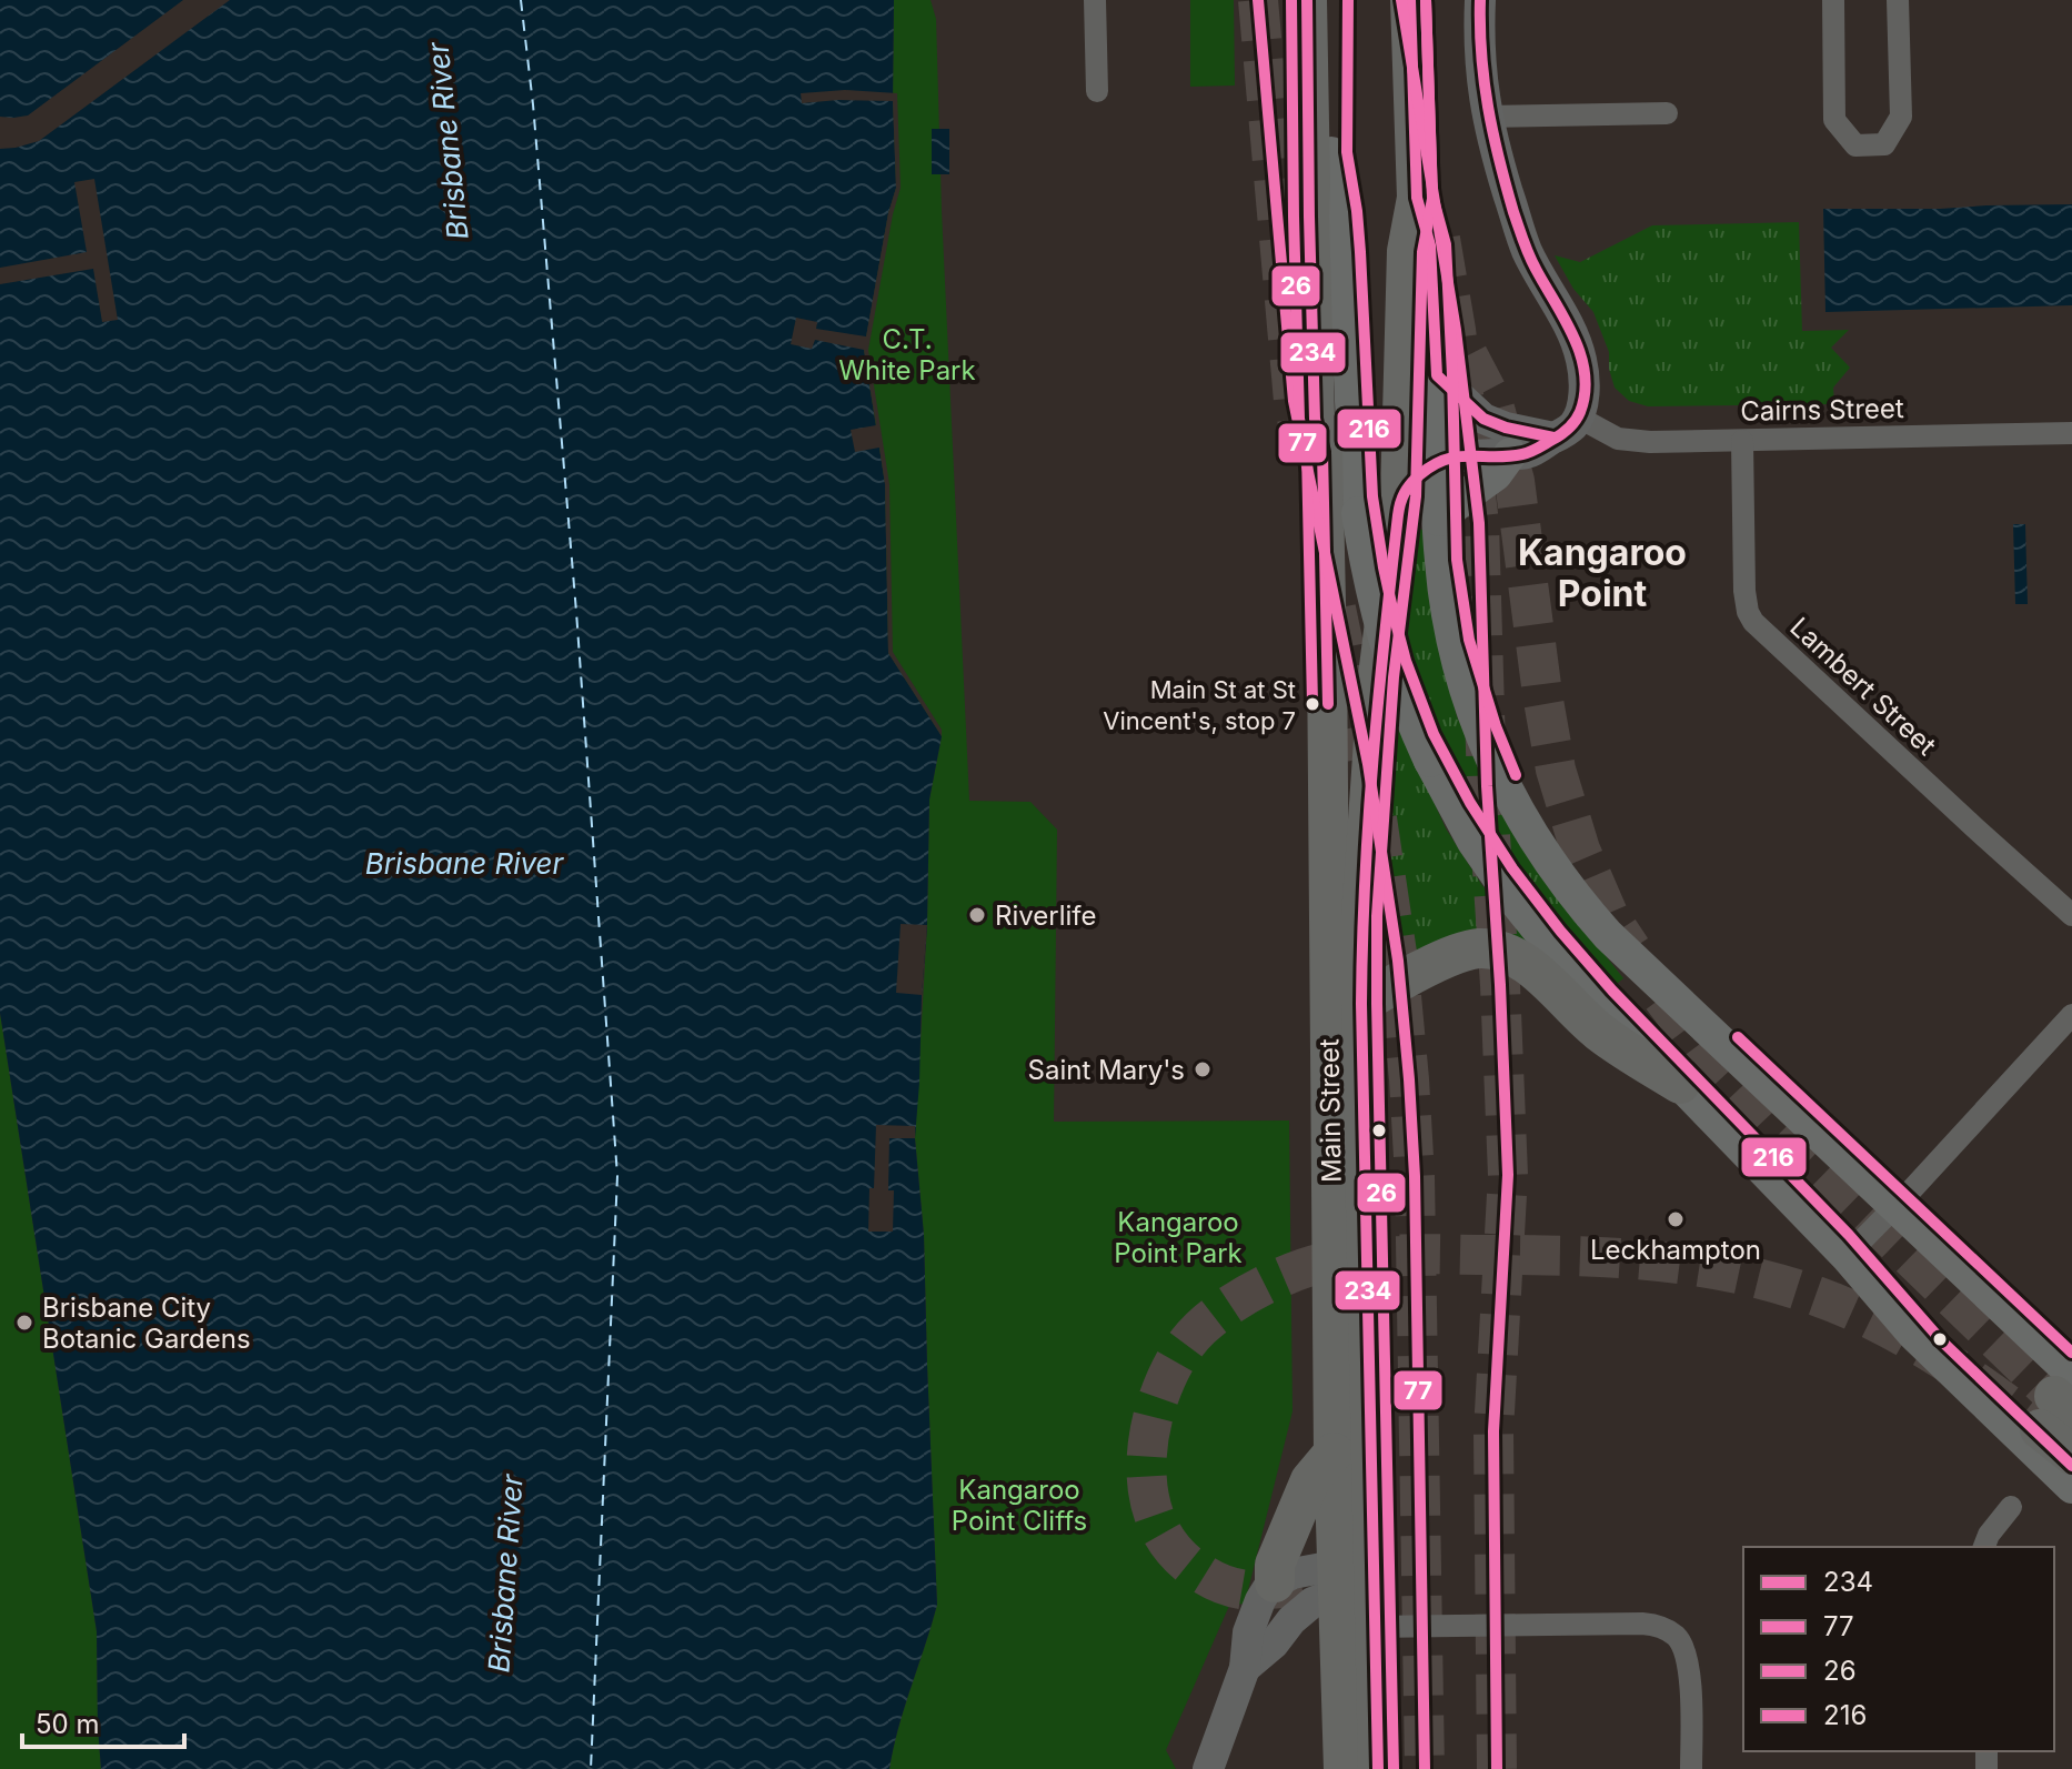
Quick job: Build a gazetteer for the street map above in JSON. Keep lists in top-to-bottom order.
{
  "streets": {
    "highway": ["Main Street"],
    "street": ["Cairns Street", "Lambert Street"]
  },
  "crossings": [
    ["Cairns Street", "Lambert Street"]
  ],
  "districts": ["Kangaroo Point"],
  "water": ["Brisbane River"],
  "parks": ["C.T. White Park", "Kangaroo Point Park", "Kangaroo Point Cliffs"],
  "places": [
    "Main St at St Vincent's, stop 7",
    "Riverlife",
    "Saint Mary's",
    "Leckhampton",
    "Brisbane City Botanic Gardens"
  ],
  "lines": [
    "transit line 234",
    "transit line 77",
    "transit line 26",
    "transit line 216"
  ],
  "legend": [
    "234",
    "77",
    "26",
    "216"
  ],
  "scale_bar": "50 m"
}
